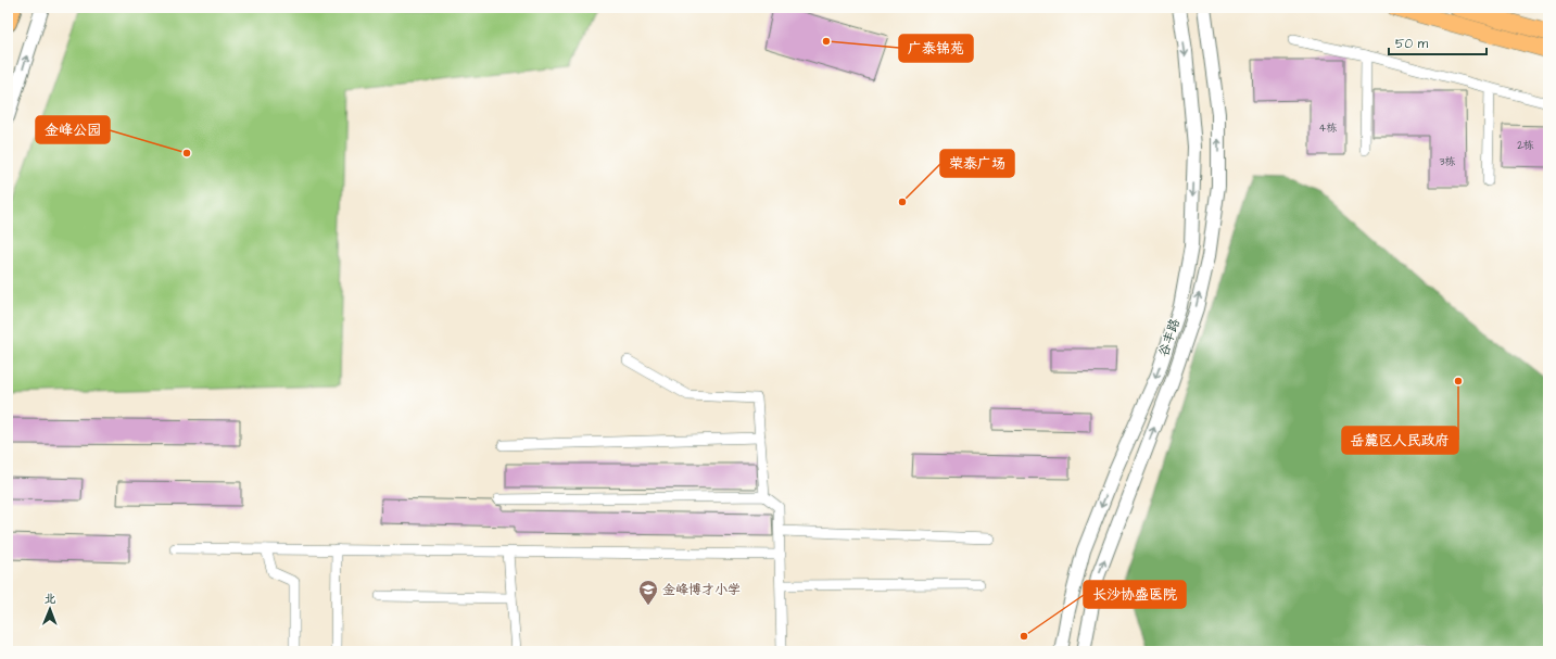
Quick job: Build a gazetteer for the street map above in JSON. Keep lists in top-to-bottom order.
{
  "streets": {
    "street": ["谷丰路"]
  },
  "places": {
    "other": [
      "广泰锦苑",
      "金峰公园",
      "荣泰广场",
      "岳麓区人民政府",
      "长沙协盛医院"
    ],
    "school or university": ["金峰博才小学"]
  },
  "house_numbers": ["4栋", "2栋", "3栋"],
  "scale_bar": "50 m",
  "north": "top"
}
